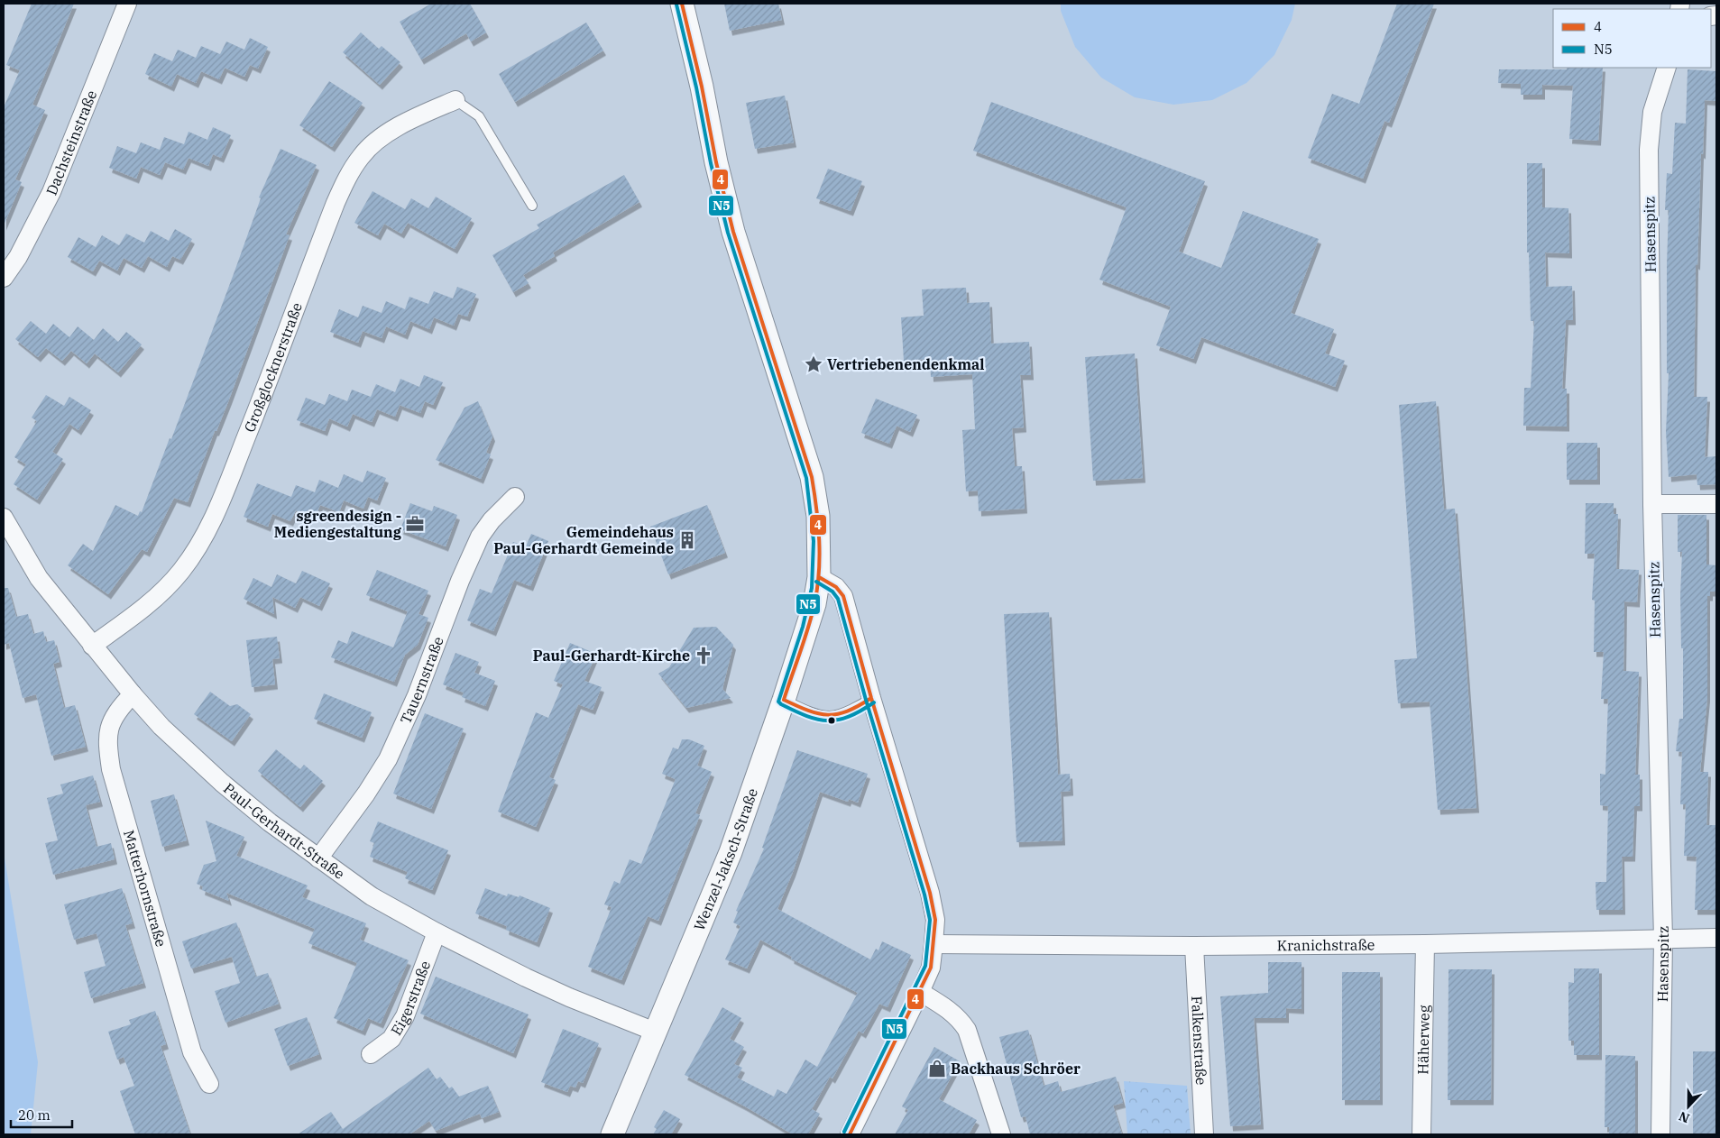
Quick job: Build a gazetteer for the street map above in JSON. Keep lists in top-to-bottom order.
{
  "streets": {
    "street": [
      "Dachsteinstraße",
      "Hasenspitz",
      "Großglocknerstraße",
      "Tauernstraße",
      "Paul-Gerhardt-Straße",
      "Wenzel-Jaksch-Straße",
      "Matterhornstraße",
      "Kranichstraße",
      "Eigerstraße",
      "Häherweg",
      "Falkenstraße"
    ]
  },
  "crossings": [
    ["Hasenspitz", "Kranichstraße"],
    ["Großglocknerstraße", "Paul-Gerhardt-Straße"],
    ["Tauernstraße", "Paul-Gerhardt-Straße"],
    ["Paul-Gerhardt-Straße", "Wenzel-Jaksch-Straße"],
    ["Paul-Gerhardt-Straße", "Matterhornstraße"],
    ["Paul-Gerhardt-Straße", "Eigerstraße"],
    ["Kranichstraße", "Häherweg"],
    ["Kranichstraße", "Falkenstraße"]
  ],
  "places": {
    "place": ["Vertriebenendenkmal"],
    "office": ["sgreendesign - Mediengestaltung"],
    "building": ["Gemeindehaus Paul-Gerhardt Gemeinde"],
    "church": ["Paul-Gerhardt-Kirche"],
    "shop": ["Backhaus Schröer"]
  },
  "lines": ["transit line 4", "transit line N5"],
  "legend": ["4", "N5"],
  "scale_bar": "20 m",
  "north": "bottom"
}
